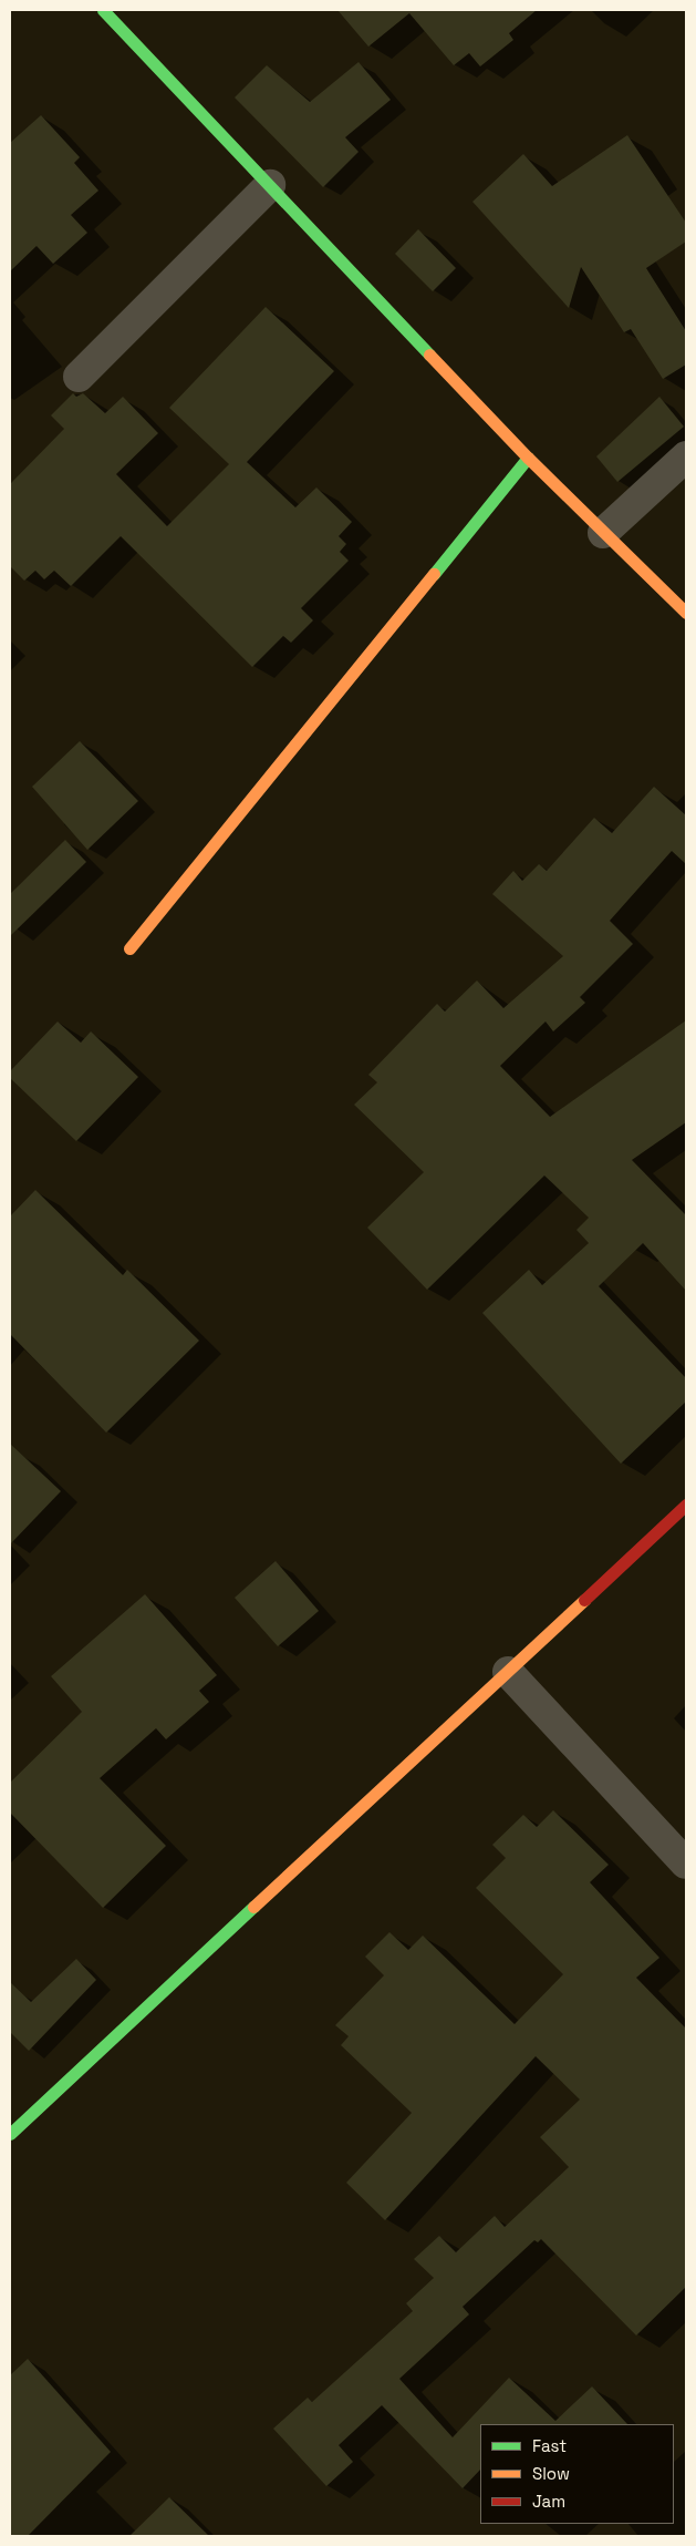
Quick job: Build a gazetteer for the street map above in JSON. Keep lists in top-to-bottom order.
{
  "legend": ["Fast", "Slow", "Jam"]
}
